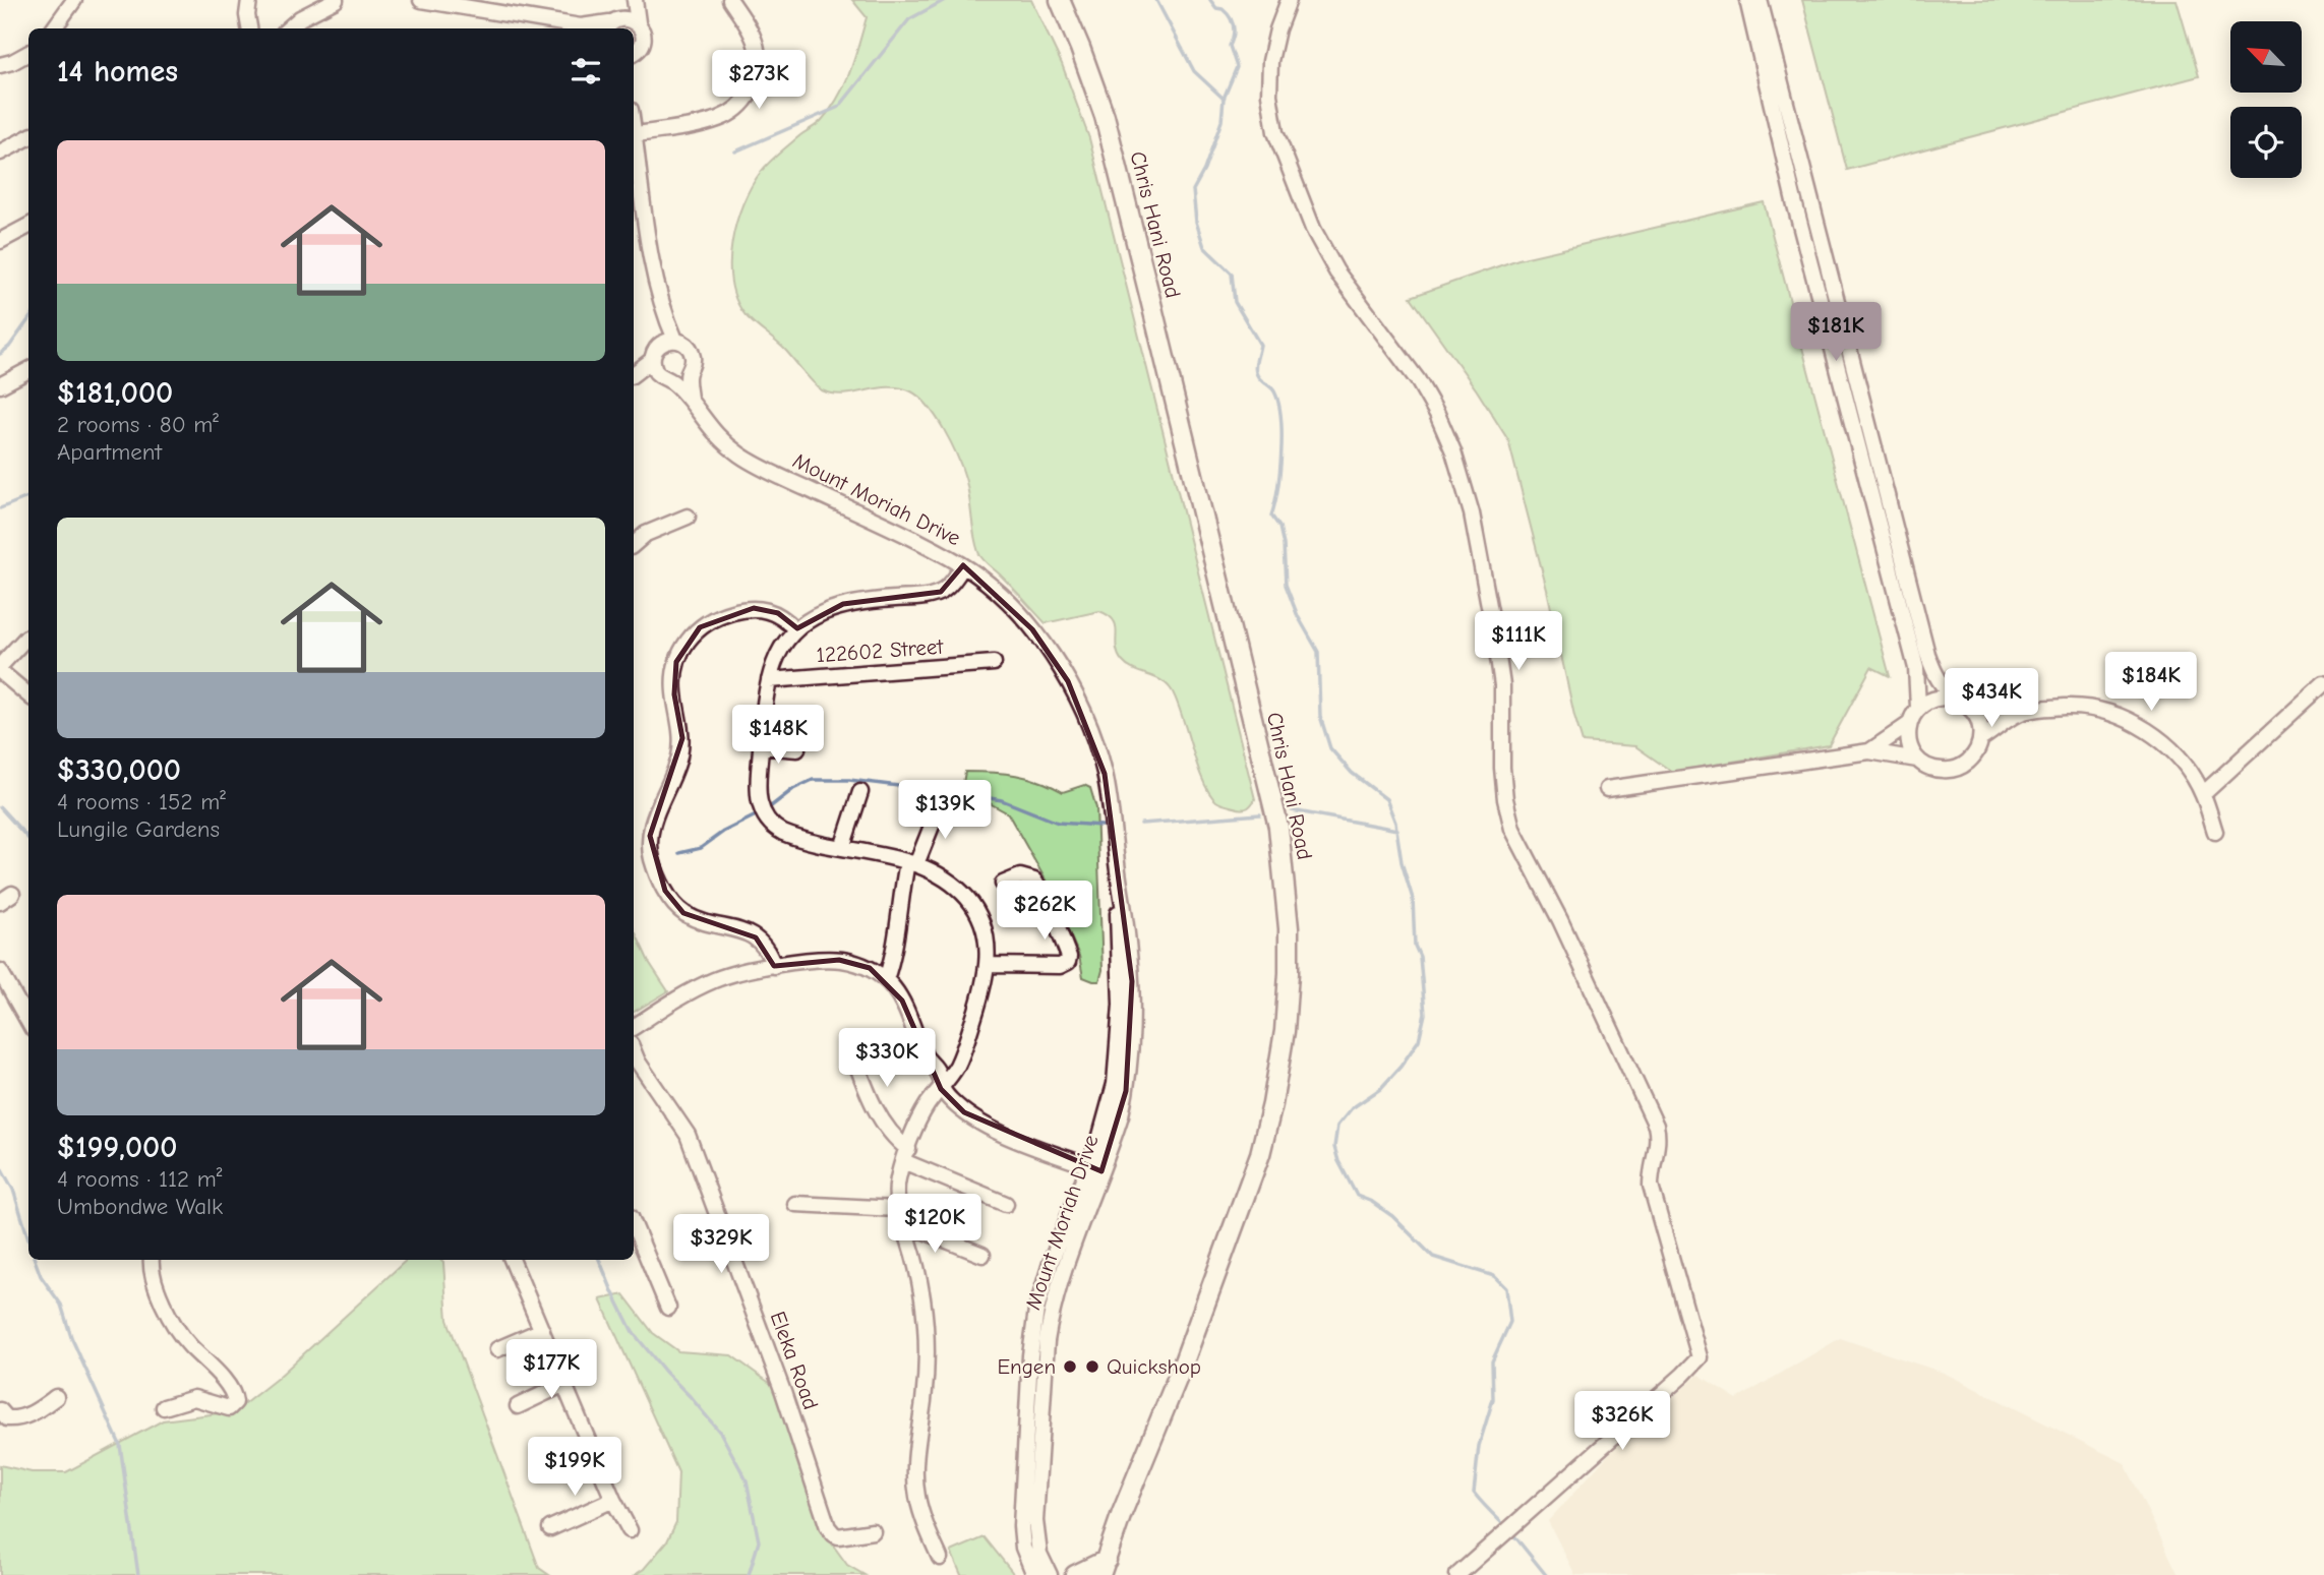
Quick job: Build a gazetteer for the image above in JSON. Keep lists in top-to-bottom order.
{
  "streets": {
    "main road": ["Chris Hani Road"],
    "street": ["Mount Moriah Drive", "122602 Street", "Eleka Road"]
  },
  "places": ["Engen", "Quickshop"],
  "north": "top left",
  "page": {
    "heading": "14 homes",
    "price": [
      "$273K",
      "$181K",
      "$111K",
      "$184K",
      "$434K",
      "$148K",
      "$139K",
      "$262K",
      "$330K",
      "$120K",
      "$329K",
      "$177K",
      "$326K",
      "$199K"
    ],
    "list": [
      {
        "name": "$181,000",
        "note": "2 rooms · 80 m² · Apartment"
      },
      {
        "name": "$330,000",
        "note": "4 rooms · 152 m² · Lungile Gardens"
      },
      {
        "name": "$199,000",
        "note": "4 rooms · 112 m² · Umbondwe Walk"
      }
    ]
  }
}
